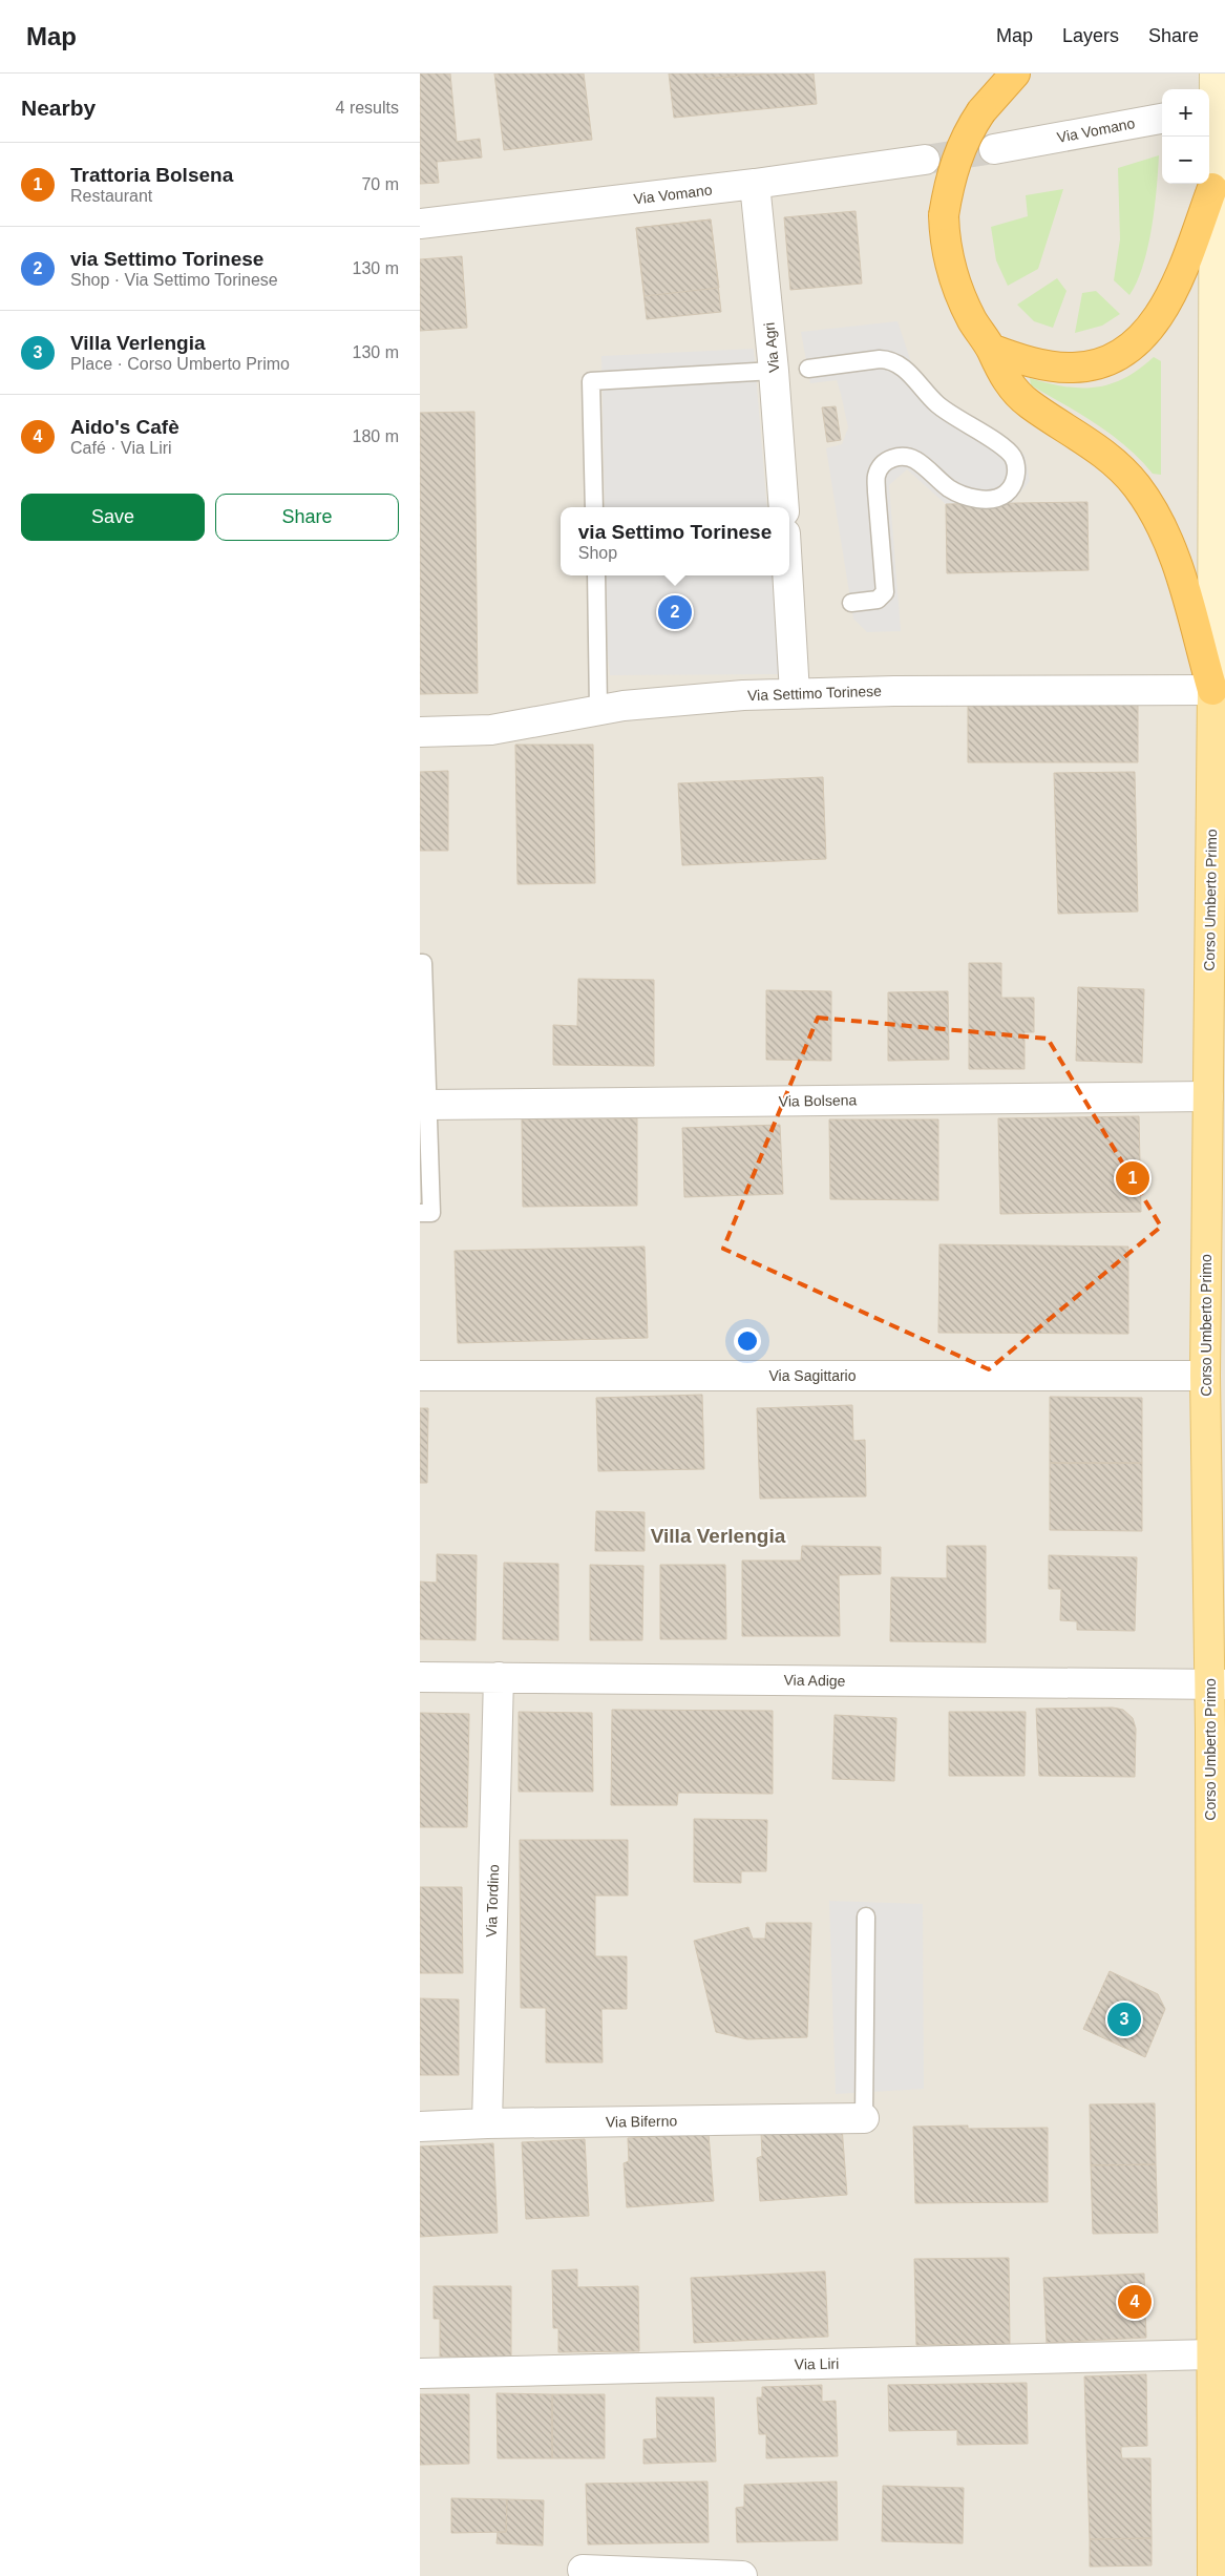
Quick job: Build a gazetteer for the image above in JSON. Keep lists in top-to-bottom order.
{
  "streets": {
    "main road": ["Corso Umberto Primo"],
    "street": [
      "Via Vomano",
      "Via Agri",
      "Via Settimo Torinese",
      "Via Bolsena",
      "Via Sagittario",
      "Via Adige",
      "Via Tordino",
      "Via Biferno",
      "Via Liri"
    ]
  },
  "crossings": [
    ["Via Vomano", "Via Agri"],
    ["Via Settimo Torinese", "Corso Umberto Primo"],
    ["Corso Umberto Primo", "Via Bolsena"],
    ["Corso Umberto Primo", "Via Sagittario"],
    ["Corso Umberto Primo", "Via Adige"],
    ["Corso Umberto Primo", "Via Liri"],
    ["Via Adige", "Via Tordino"],
    ["Via Tordino", "Via Biferno"]
  ],
  "districts": ["Villa Verlengia"],
  "page": {
    "header": "Map",
    "nav": ["Map", "Layers", "Share"],
    "heading": ["Nearby", "4 results"],
    "map_buttons": ["+", "−"],
    "list": [
      {
        "mark": "1",
        "name": "Trattoria Bolsena",
        "note": "Restaurant",
        "value": "70 m"
      },
      {
        "mark": "2",
        "name": "via Settimo Torinese",
        "note": "Shop · Via Settimo Torinese",
        "value": "130 m"
      },
      {
        "mark": "3",
        "name": "Villa Verlengia",
        "note": "Place · Corso Umberto Primo",
        "value": "130 m"
      },
      {
        "mark": "4",
        "name": "Aido's Cafè",
        "note": "Café · Via Liri",
        "value": "180 m"
      }
    ],
    "buttons": ["Save", "Share"],
    "popup": ["via Settimo Torinese", "Shop"],
    "pins": [
      "2",
      "1",
      "3",
      "4"
    ]
  }
}
